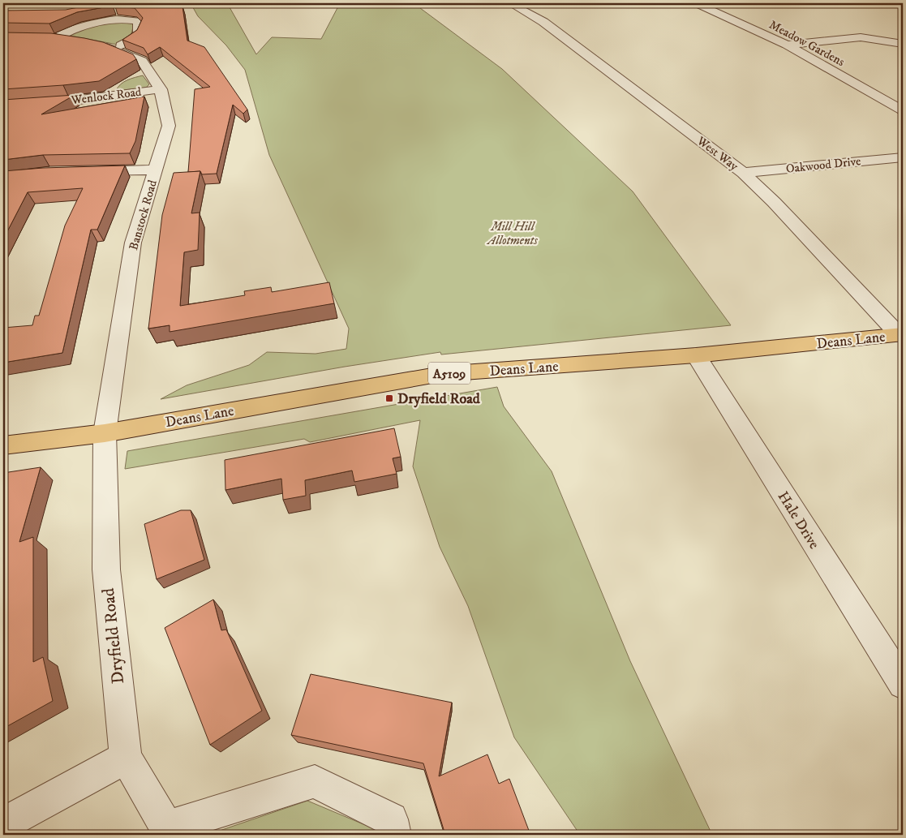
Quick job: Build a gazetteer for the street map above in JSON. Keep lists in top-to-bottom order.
{
  "streets": {
    "main road": ["Deans Lane", "A5109"],
    "street": [
      "Meadow Gardens",
      "Wenlock Road",
      "West Way",
      "Oakwood Drive",
      "Banstock Road",
      "Hale Drive",
      "Dryfield Road"
    ]
  },
  "crossings": [
    ["Wenlock Road", "Banstock Road"],
    ["West Way", "Oakwood Drive"],
    ["West Way", "Deans Lane"],
    ["Banstock Road", "Deans Lane"],
    ["Banstock Road", "Dryfield Road"],
    ["Deans Lane", "Hale Drive"],
    ["Deans Lane", "Dryfield Road"]
  ],
  "parks": ["Mill Hill Allotments"],
  "places": {
    "transit": ["Dryfield Road"]
  }
}
